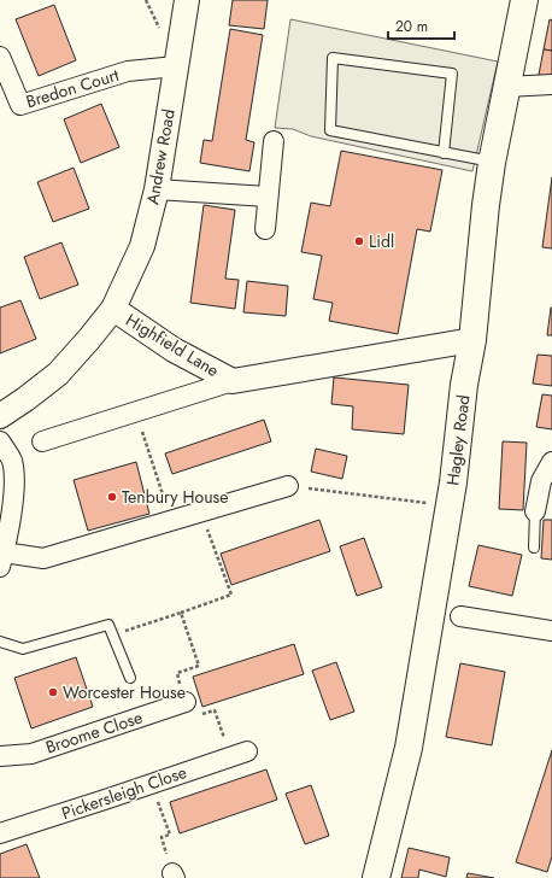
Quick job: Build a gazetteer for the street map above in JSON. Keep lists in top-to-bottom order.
{
  "streets": {
    "main road": ["Hagley Road"],
    "street": [
      "Bredon Court",
      "Andrew Road",
      "Highfield Lane",
      "Broome Close",
      "Pickersleigh Close"
    ]
  },
  "crossings": [
    ["Bredon Court", "Andrew Road"],
    ["Andrew Road", "Highfield Lane"],
    ["Highfield Lane", "Hagley Road"]
  ],
  "places": ["Lidl", "Tenbury House", "Worcester House"],
  "scale_bar": "20 m"
}
